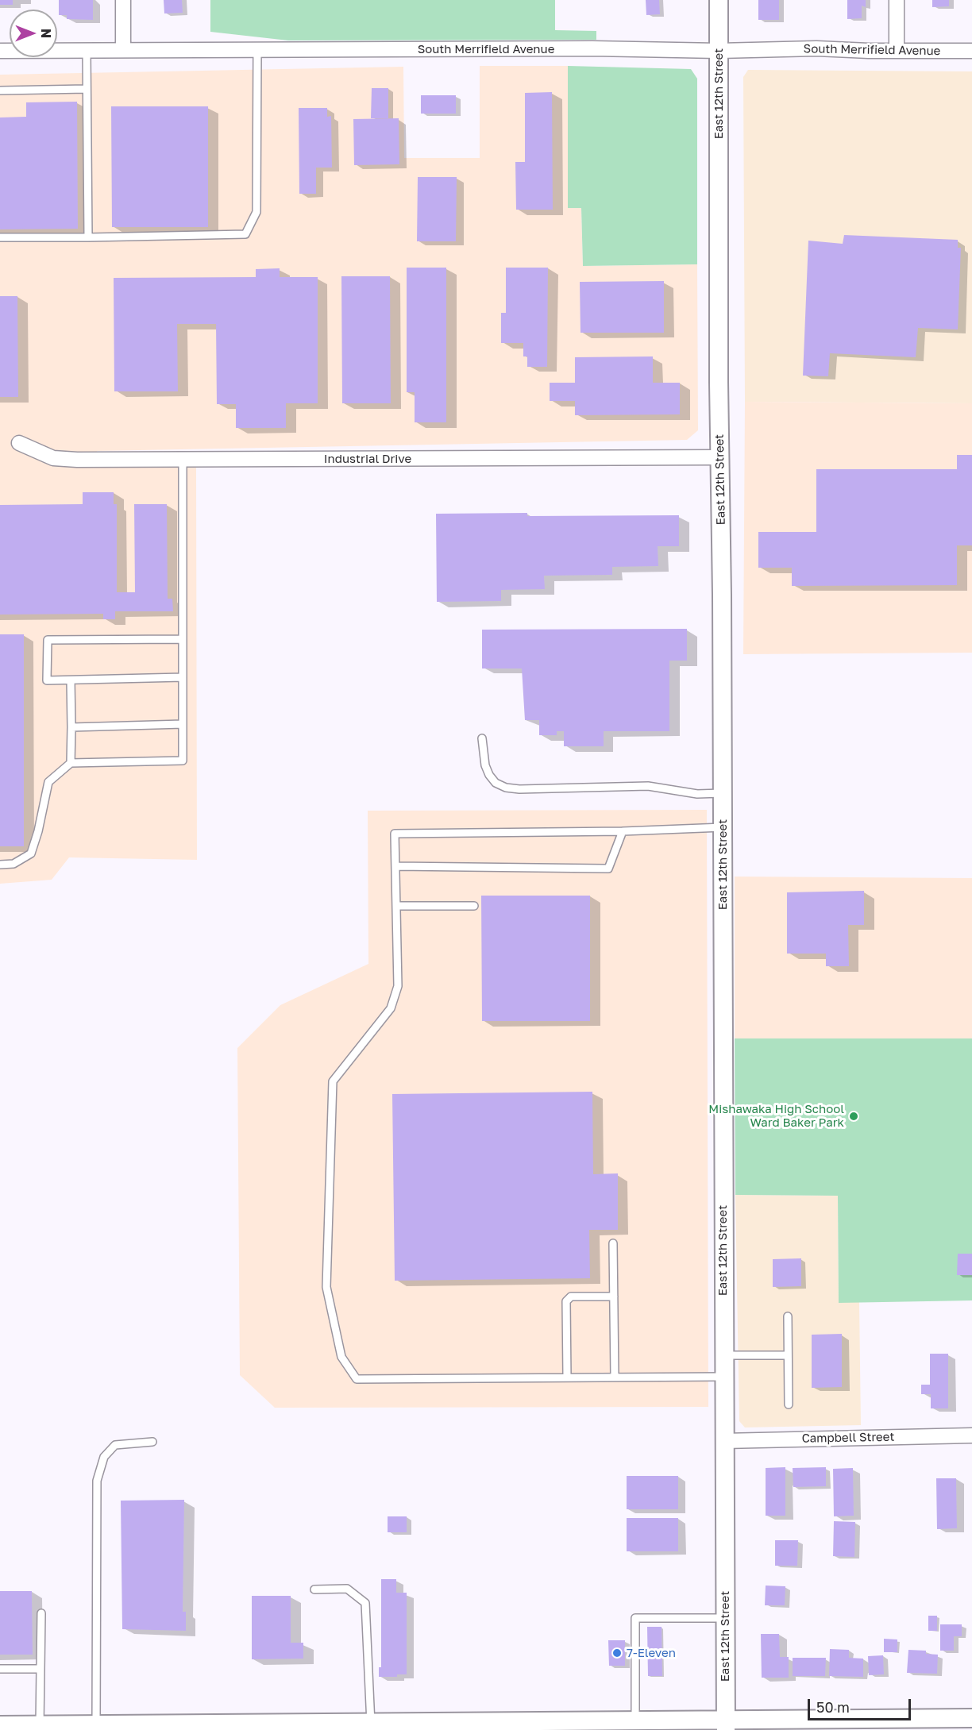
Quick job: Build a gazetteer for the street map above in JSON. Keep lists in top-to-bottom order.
{
  "streets": {
    "street": [
      "South Merrifield Avenue",
      "East 12th Street",
      "Industrial Drive",
      "Campbell Street"
    ]
  },
  "crossings": [
    ["South Merrifield Avenue", "East 12th Street"],
    ["East 12th Street", "Industrial Drive"],
    ["East 12th Street", "Campbell Street"]
  ],
  "places": ["Mishawaka High School Ward Baker Park", "7-Eleven"],
  "scale_bar": "50 m",
  "north": "right"
}
